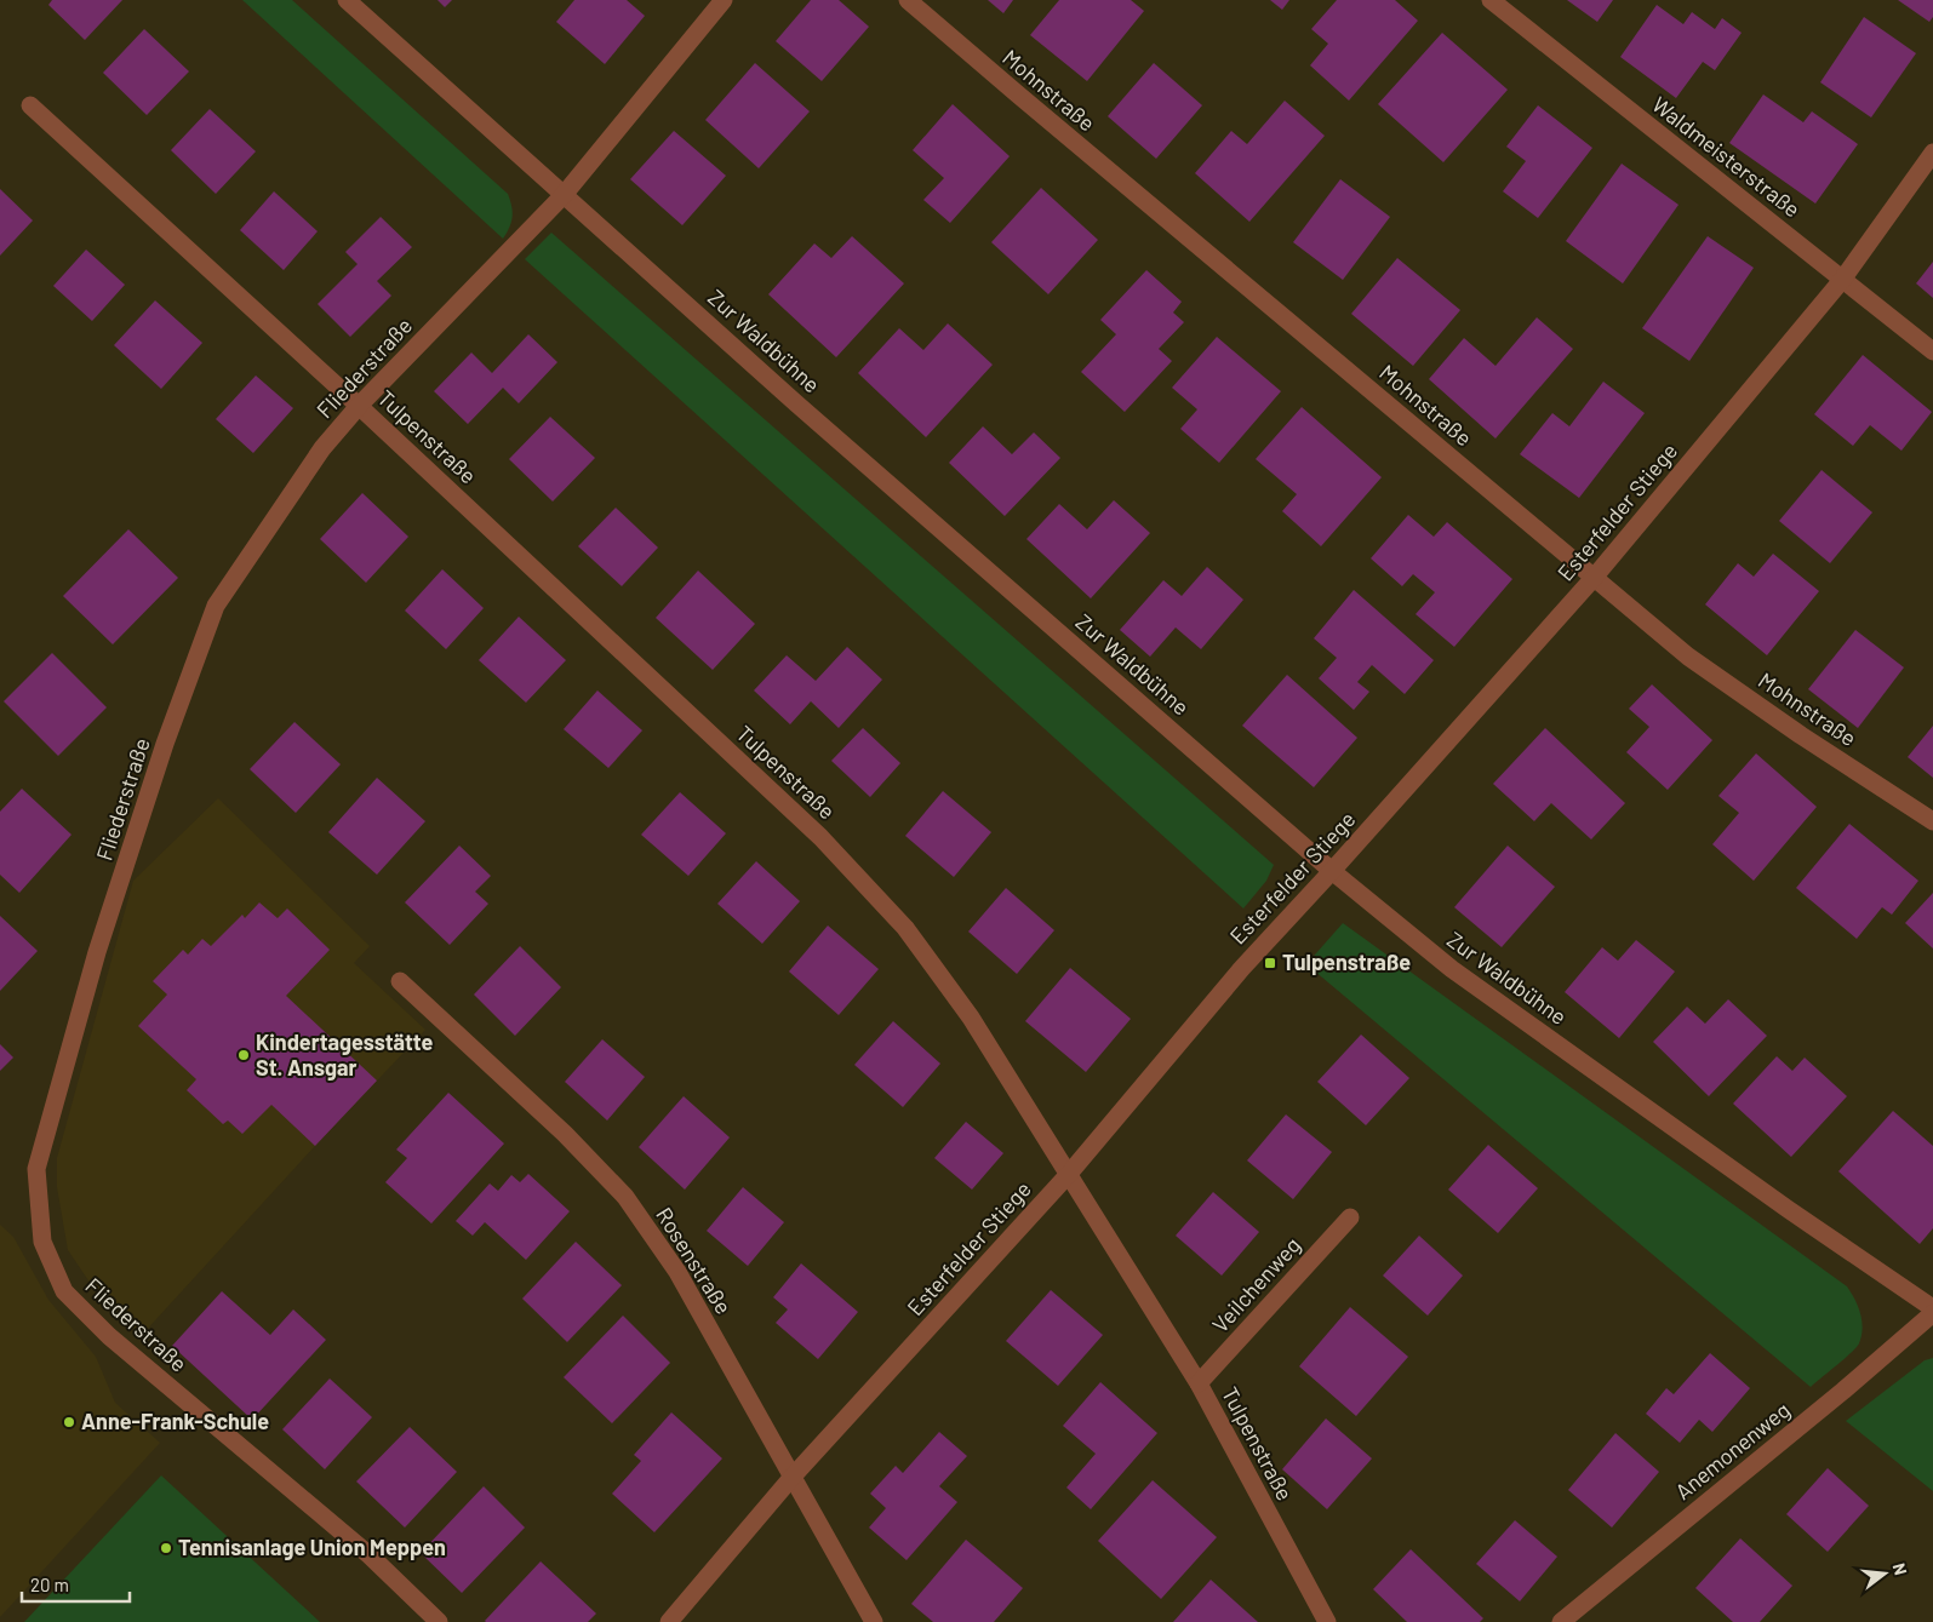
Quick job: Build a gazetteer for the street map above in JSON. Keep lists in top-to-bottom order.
{
  "streets": {
    "street": [
      "Mohnstraße",
      "Waldmeisterstraße",
      "Zur Waldbühne",
      "Fliederstraße",
      "Tulpenstraße",
      "Esterfelder Stiege",
      "Rosenstraße",
      "Veilchenweg",
      "Anemonenweg"
    ]
  },
  "crossings": [
    ["Mohnstraße", "Esterfelder Stiege"],
    ["Waldmeisterstraße", "Esterfelder Stiege"],
    ["Zur Waldbühne", "Fliederstraße"],
    ["Zur Waldbühne", "Esterfelder Stiege"],
    ["Fliederstraße", "Tulpenstraße"],
    ["Tulpenstraße", "Esterfelder Stiege"],
    ["Tulpenstraße", "Veilchenweg"],
    ["Esterfelder Stiege", "Rosenstraße"]
  ],
  "places": {
    "transit": ["Tulpenstraße"],
    "other": ["Kindertagesstätte St. Ansgar", "Anne-Frank-Schule", "Tennisanlage Union Meppen"]
  },
  "scale_bar": "20 m",
  "north": "right"
}
